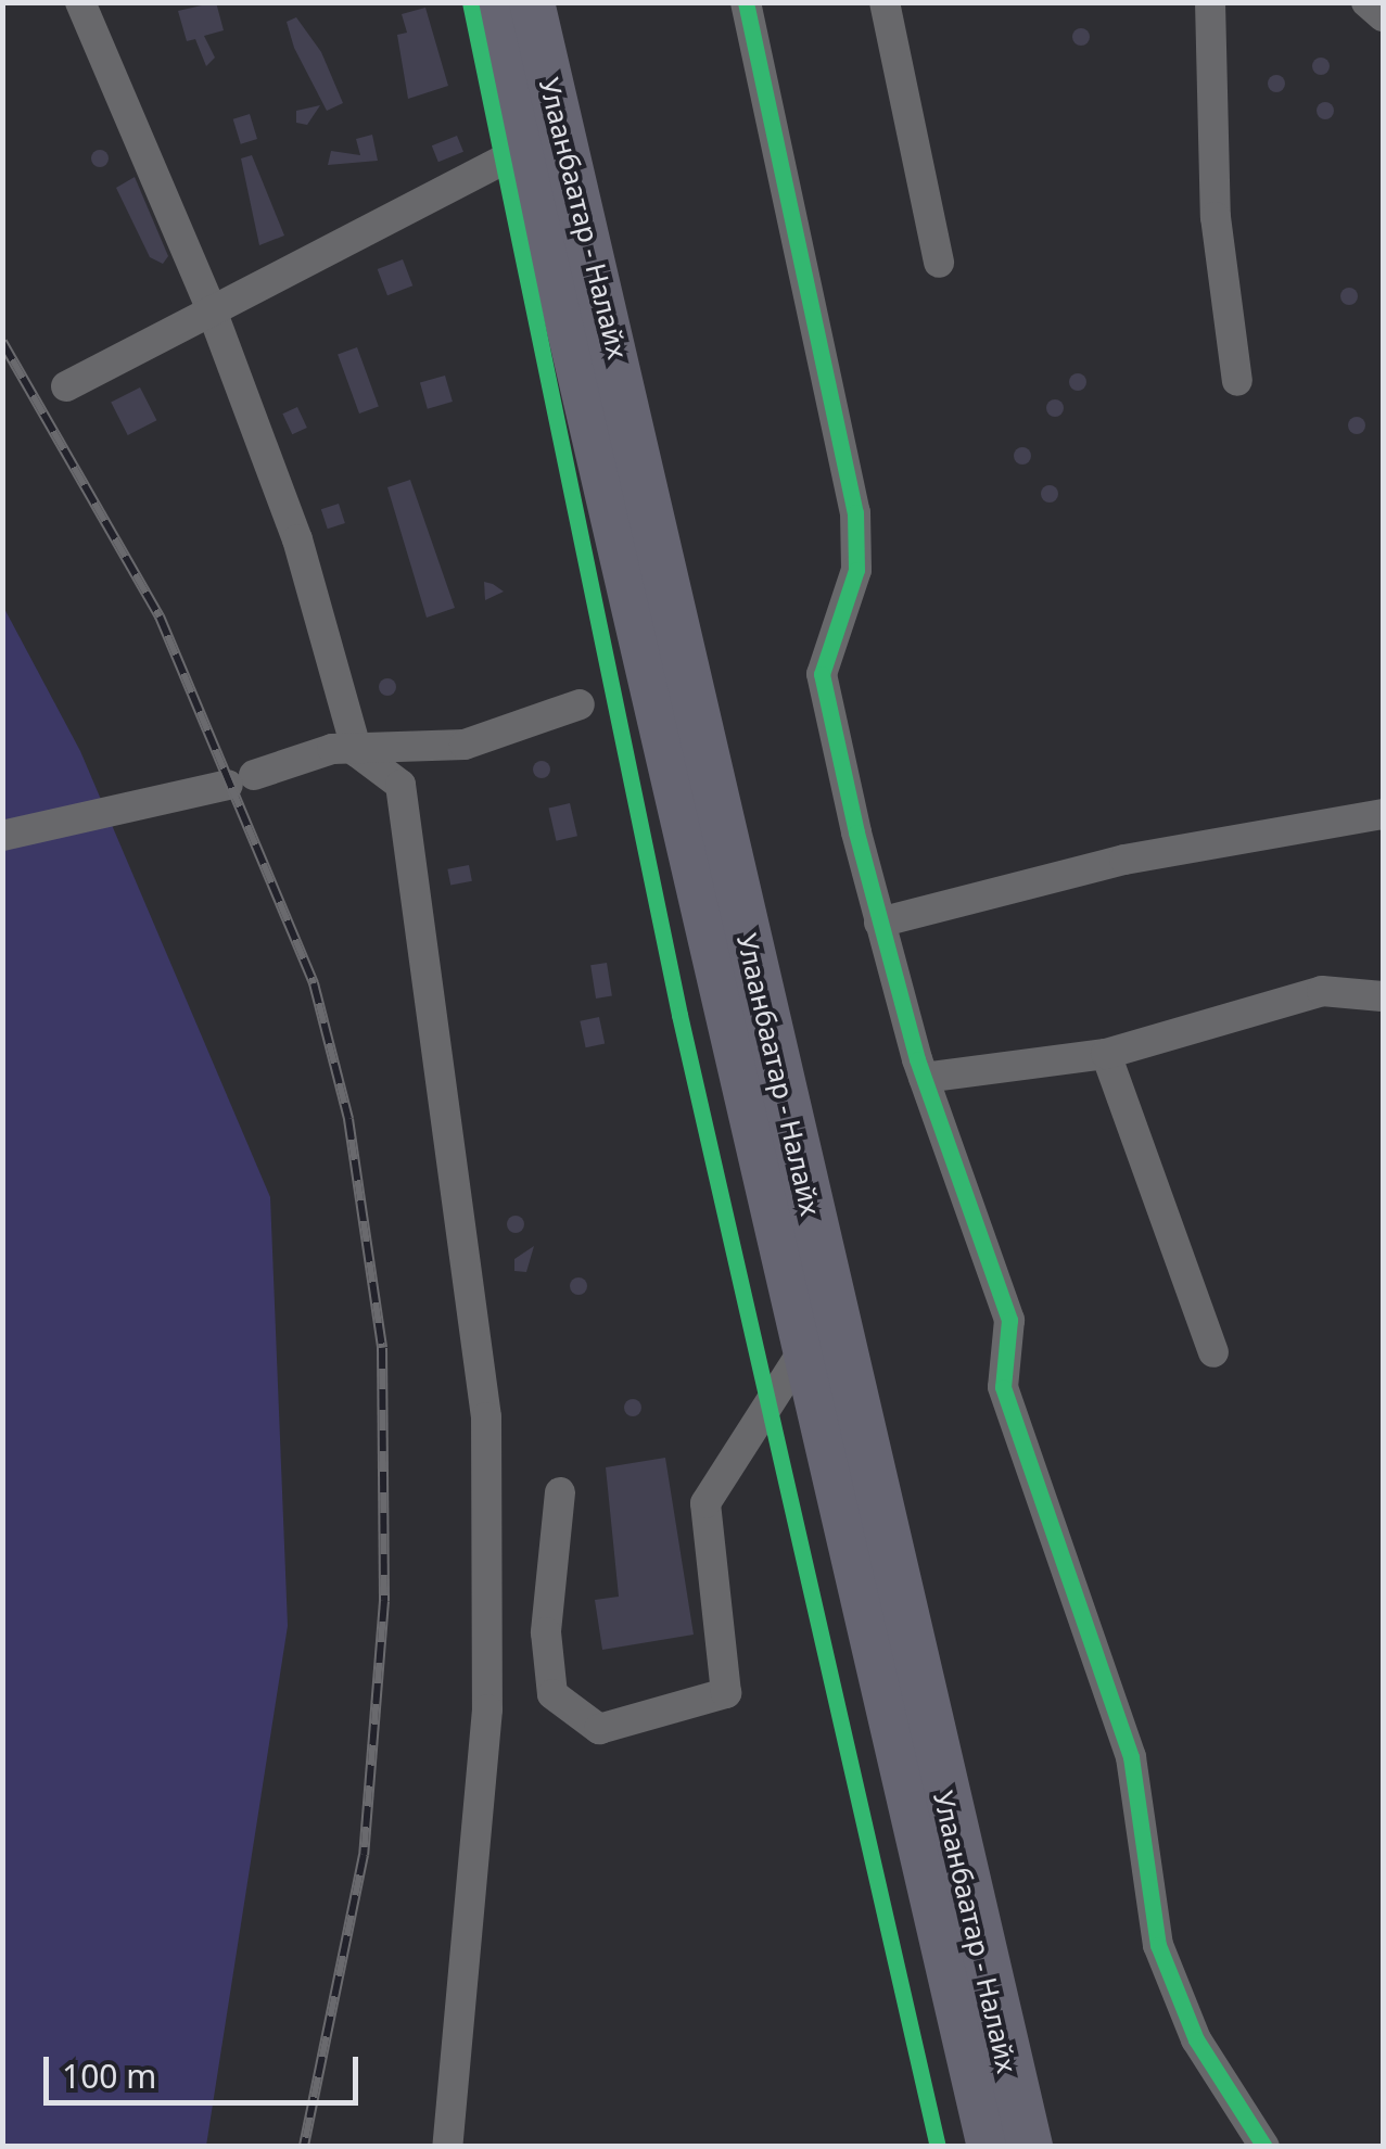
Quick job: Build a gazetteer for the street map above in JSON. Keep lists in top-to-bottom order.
{
  "streets": {
    "highway": ["Улаанбаатар - Налайх"]
  },
  "scale_bar": "100 m"
}
